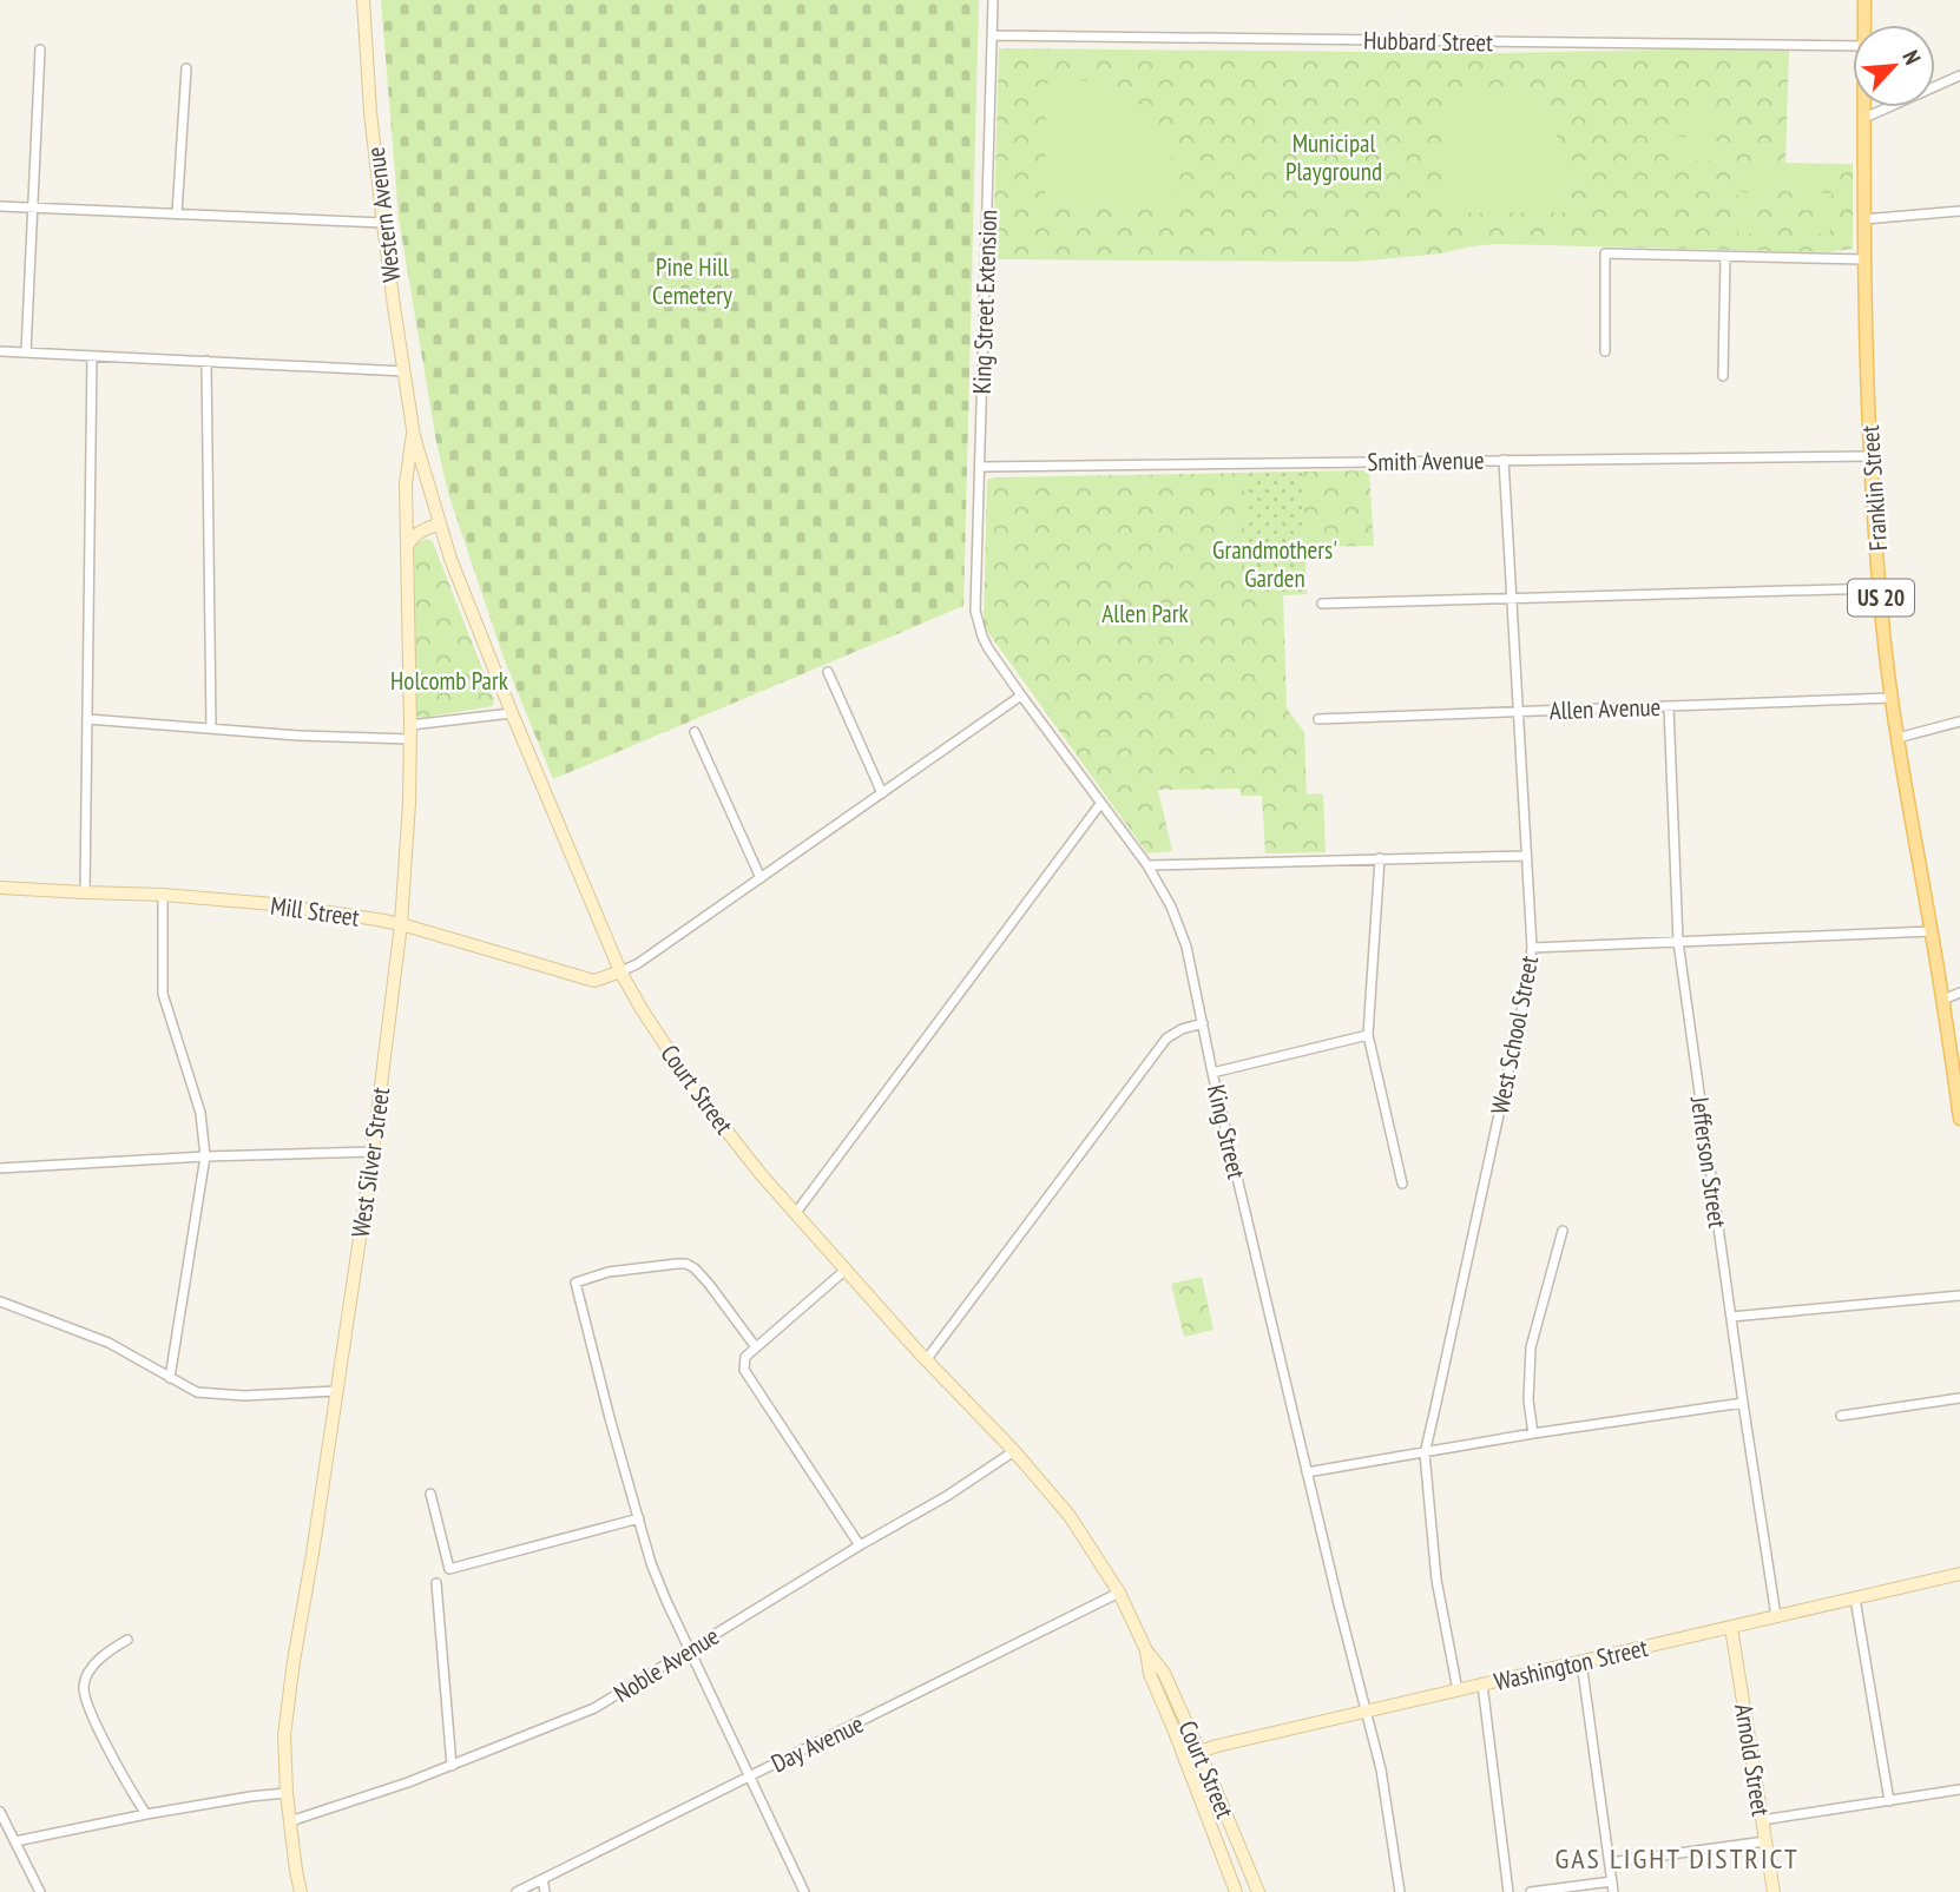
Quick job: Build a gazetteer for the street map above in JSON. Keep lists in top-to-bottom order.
{
  "streets": {
    "main road": [
      "Western Avenue",
      "Franklin Street",
      "US 20",
      "Mill Street",
      "Court Street",
      "West Silver Street",
      "Washington Street",
      "Arnold Street"
    ],
    "street": [
      "Hubbard Street",
      "King Street Extension",
      "Smith Avenue",
      "Allen Avenue",
      "West School Street",
      "King Street",
      "Jefferson Street",
      "Noble Avenue",
      "Day Avenue"
    ]
  },
  "crossings": [
    ["Hubbard Street", "King Street Extension"],
    ["Western Avenue", "Court Street"],
    ["Western Avenue", "West Silver Street"],
    ["King Street Extension", "Smith Avenue"],
    ["King Street Extension", "King Street"],
    ["Smith Avenue", "Franklin Street"],
    ["Smith Avenue", "West School Street"],
    ["Franklin Street", "Allen Avenue"],
    ["Allen Avenue", "West School Street"],
    ["Allen Avenue", "Jefferson Street"],
    ["Mill Street", "Court Street"],
    ["Mill Street", "West Silver Street"],
    ["West School Street", "Washington Street"],
    ["Court Street", "West Silver Street"],
    ["Court Street", "Noble Avenue"],
    ["Court Street", "Washington Street"],
    ["Court Street", "Day Avenue"],
    ["King Street", "Washington Street"],
    ["West Silver Street", "Noble Avenue"],
    ["Jefferson Street", "Washington Street"],
    ["Washington Street", "Arnold Street"]
  ],
  "districts": ["GAS LIGHT DISTRICT"],
  "parks": [
    "Municipal Playground",
    "Pine Hill Cemetery",
    "Grandmothers' Garden",
    "Allen Park",
    "Holcomb Park"
  ],
  "north": "top right"
}
